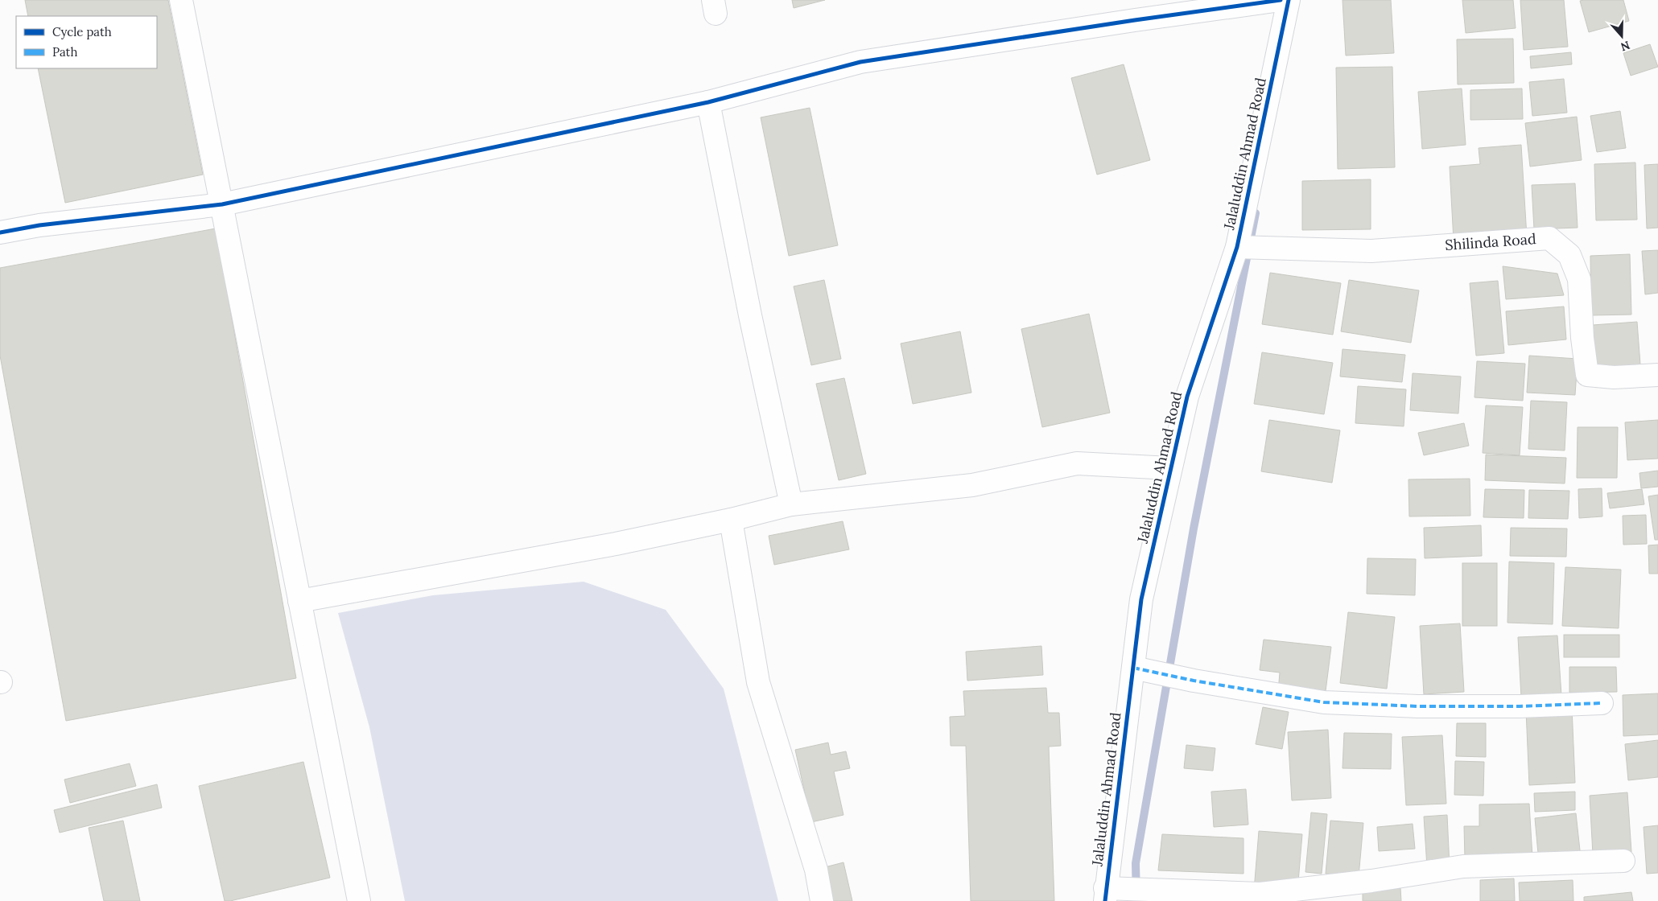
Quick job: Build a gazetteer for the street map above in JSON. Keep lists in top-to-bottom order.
{
  "streets": {
    "street": ["Jalaluddin Ahmad Road", "Shilinda Road"]
  },
  "crossings": [
    ["Jalaluddin Ahmad Road", "Shilinda Road"]
  ],
  "legend": ["Cycle path", "Path"],
  "north": "bottom"
}
